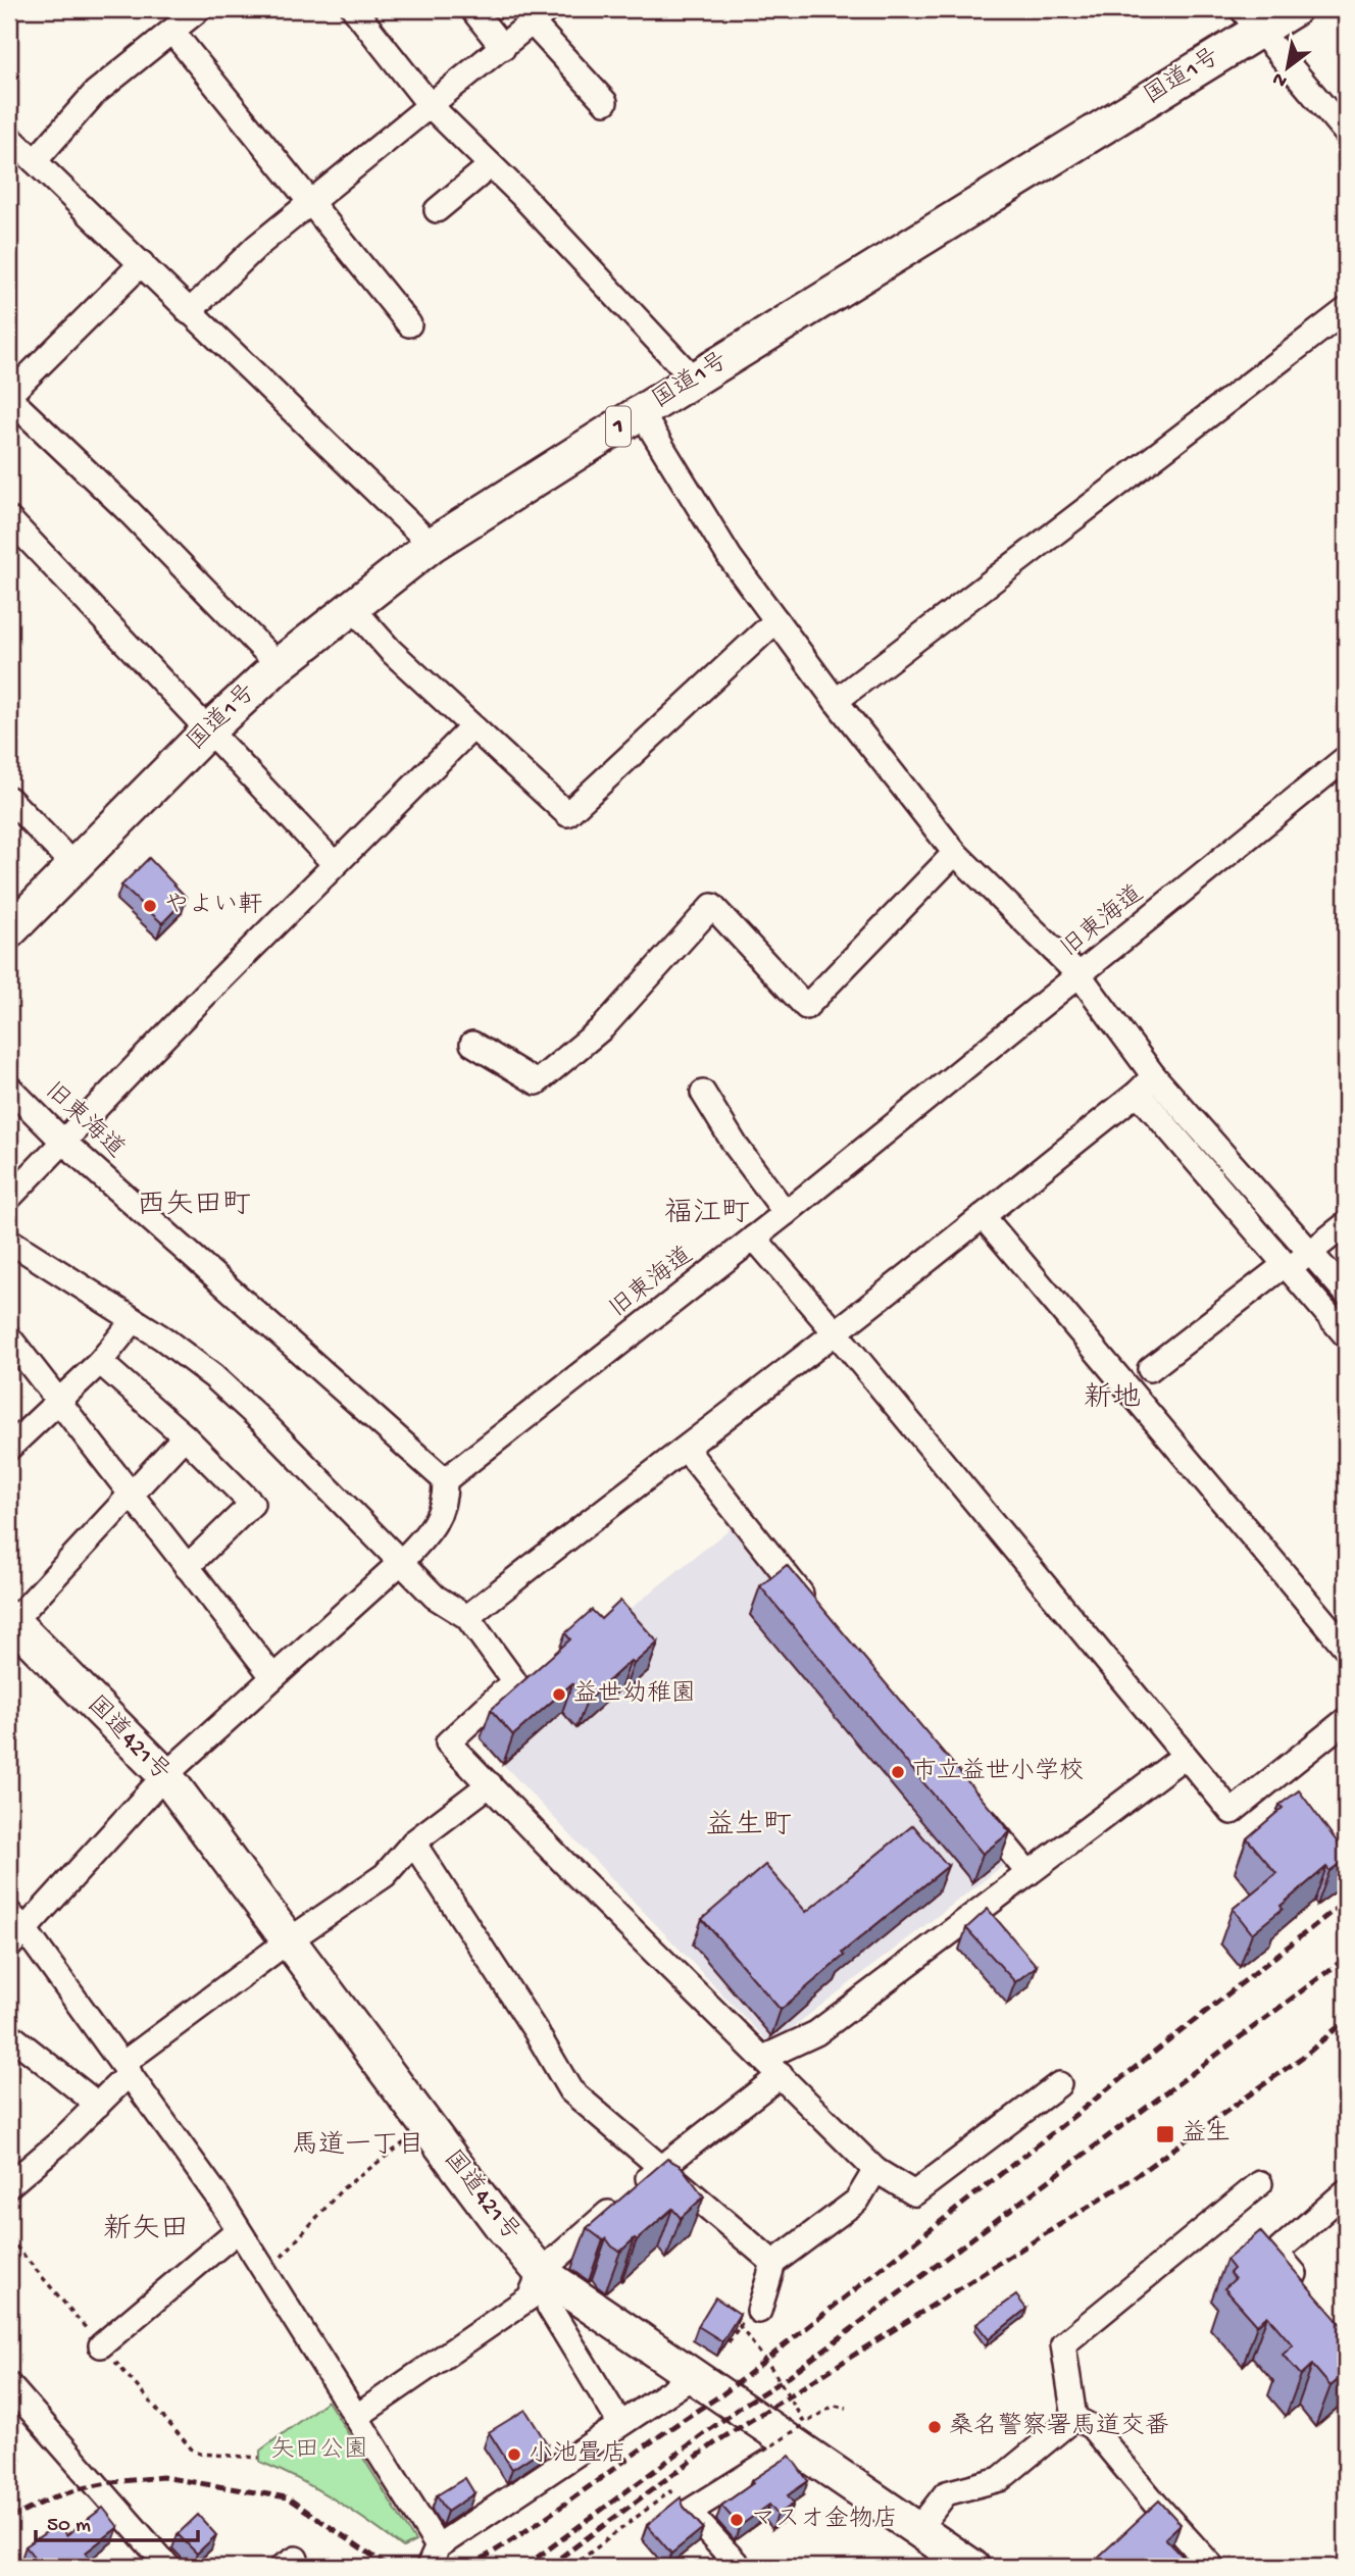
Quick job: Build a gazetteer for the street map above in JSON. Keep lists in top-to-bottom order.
{
  "streets": {
    "highway": ["国道1号", "1", "国道421号"],
    "street": ["旧東海道"]
  },
  "districts": [
    "西矢田町",
    "福江町",
    "新地",
    "益生町",
    "馬道一丁目",
    "新矢田"
  ],
  "parks": ["矢田公園"],
  "places": {
    "other": [
      "やよい軒",
      "益世幼稚園",
      "市立益世小学校",
      "桑名警察署馬道交番",
      "小池畳店",
      "マスオ金物店"
    ],
    "transit": ["益生"]
  },
  "scale_bar": "50 m",
  "north": "bottom left"
}
